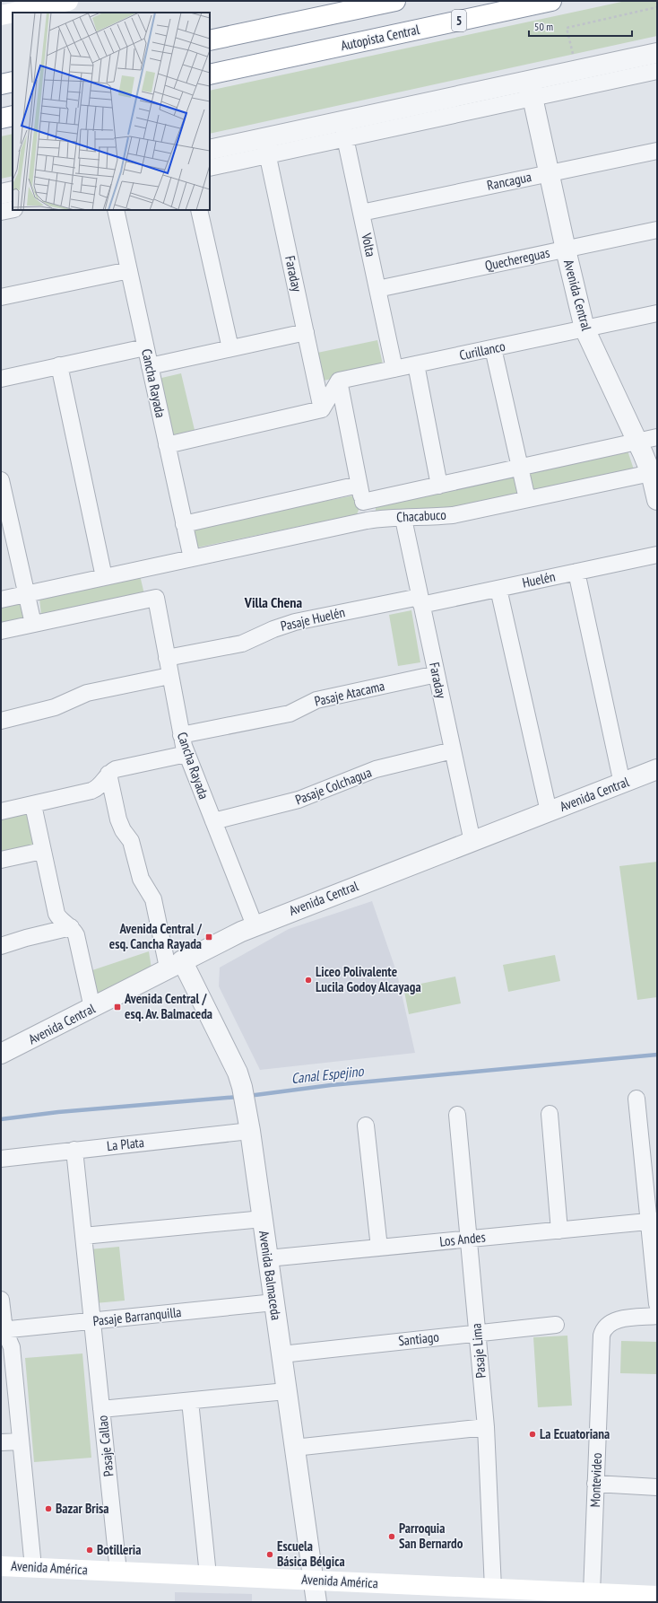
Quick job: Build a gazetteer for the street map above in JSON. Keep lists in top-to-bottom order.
{
  "streets": {
    "main road": ["5", "Autopista Central", "Avenida América"],
    "street": [
      "Rancagua",
      "Volta",
      "Quechereguas",
      "Faraday",
      "Avenida Central",
      "Curillanco",
      "Cancha Rayada",
      "Chacabuco",
      "Huelén",
      "Pasaje Huelén",
      "Pasaje Atacama",
      "Pasaje Colchagua",
      "La Plata",
      "Los Andes",
      "Avenida Balmaceda",
      "Pasaje Barranquilla",
      "Santiago",
      "Pasaje Lima",
      "Pasaje Callao",
      "Montevideo"
    ]
  },
  "crossings": [
    ["Rancagua", "Volta"],
    ["Rancagua", "Avenida Central"],
    ["Volta", "Quechereguas"],
    ["Volta", "Curillanco"],
    ["Quechereguas", "Avenida Central"],
    ["Faraday", "Avenida Central"],
    ["Faraday", "Chacabuco"],
    ["Faraday", "Huelén"],
    ["Faraday", "Pasaje Huelén"],
    ["Faraday", "Pasaje Atacama"],
    ["Faraday", "Pasaje Colchagua"],
    ["Avenida Central", "Curillanco"],
    ["Avenida Central", "Cancha Rayada"],
    ["Avenida Central", "Chacabuco"],
    ["Avenida Central", "Avenida Balmaceda"],
    ["Cancha Rayada", "Chacabuco"],
    ["Cancha Rayada", "Pasaje Huelén"],
    ["Cancha Rayada", "Pasaje Atacama"],
    ["Cancha Rayada", "Pasaje Colchagua"],
    ["Huelén", "Pasaje Huelén"],
    ["La Plata", "Avenida Balmaceda"],
    ["La Plata", "Pasaje Callao"],
    ["Los Andes", "Avenida Balmaceda"],
    ["Los Andes", "Pasaje Lima"],
    ["Avenida Balmaceda", "Pasaje Barranquilla"],
    ["Avenida Balmaceda", "Santiago"],
    ["Avenida Balmaceda", "Avenida América"],
    ["Pasaje Barranquilla", "Pasaje Callao"],
    ["Santiago", "Pasaje Lima"],
    ["Pasaje Lima", "Avenida América"],
    ["Pasaje Callao", "Avenida América"],
    ["Montevideo", "Avenida América"]
  ],
  "districts": ["Villa Chena"],
  "water": ["Canal Espejino"],
  "places": {
    "transit": ["Avenida Central / esq. Cancha Rayada", "Avenida Central / esq. Av. Balmaceda"],
    "other": [
      "Liceo Polivalente Lucila Godoy Alcayaga",
      "La Ecuatoriana",
      "Bazar Brisa",
      "Parroquia San Bernardo",
      "Botilleria",
      "Escuela Básica Bélgica"
    ]
  },
  "scale_bar": "50 m"
}
